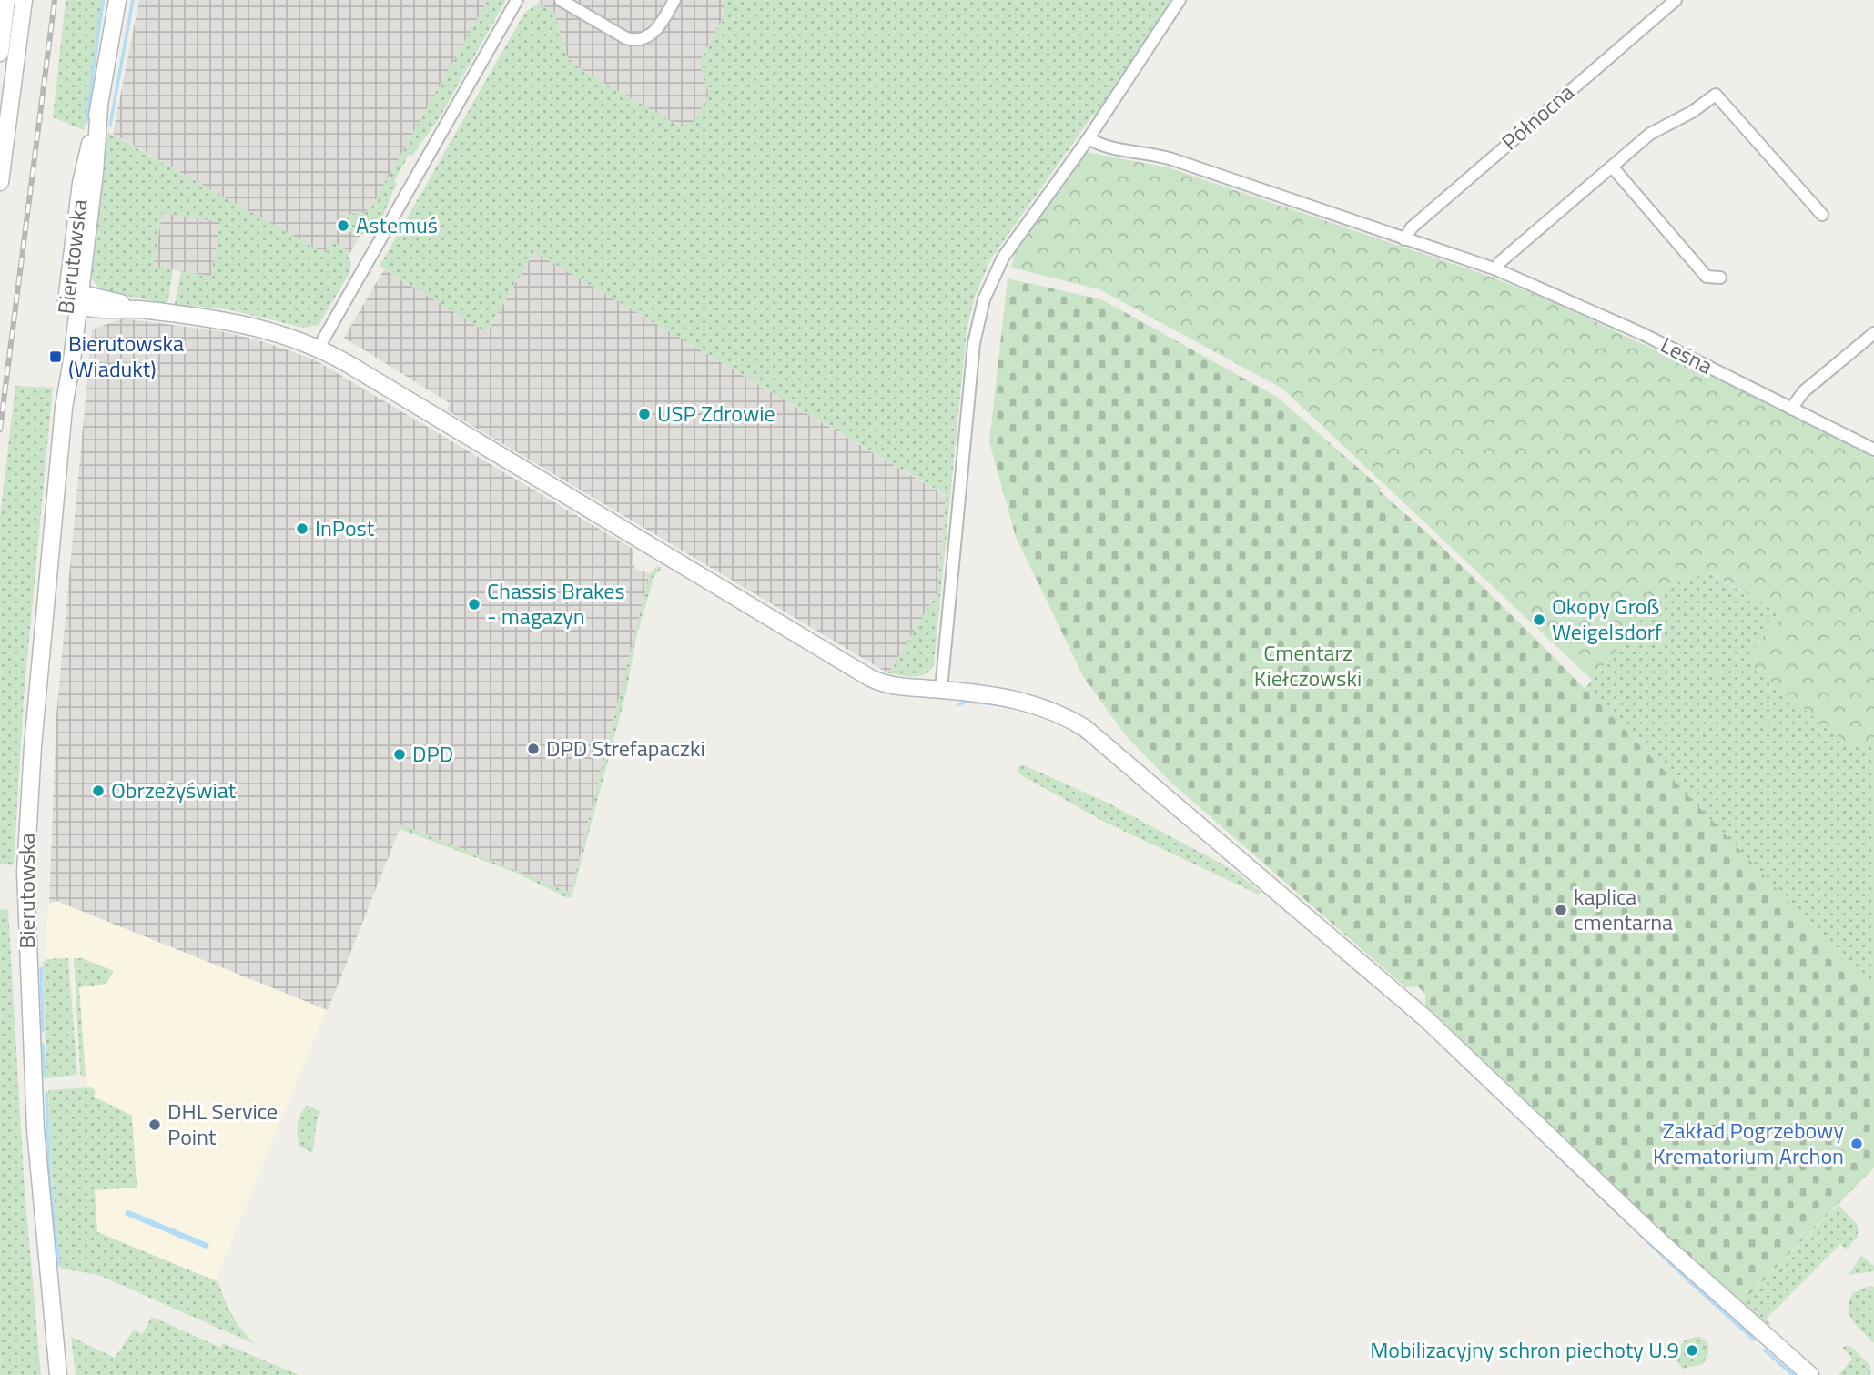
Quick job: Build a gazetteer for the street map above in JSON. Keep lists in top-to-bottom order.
{
  "streets": {
    "street": ["Północna", "Bierutowska", "Leśna"]
  },
  "crossings": [
    ["Północna", "Leśna"]
  ],
  "parks": ["Cmentarz Kiełczowski"],
  "places": {
    "other": [
      "Astemuś",
      "USP Zdrowie",
      "InPost",
      "Chassis Brakes - magazyn",
      "Okopy Groß Weigelsdorf",
      "DPD Strefapaczki",
      "DPD",
      "Obrzeżyświat",
      "kaplica cmentarna",
      "DHL Service Point",
      "Zakład Pogrzebowy Krematorium Archon",
      "Mobilizacyjny schron piechoty U.9"
    ],
    "transit": ["Bierutowska (Wiadukt)"]
  }
}
